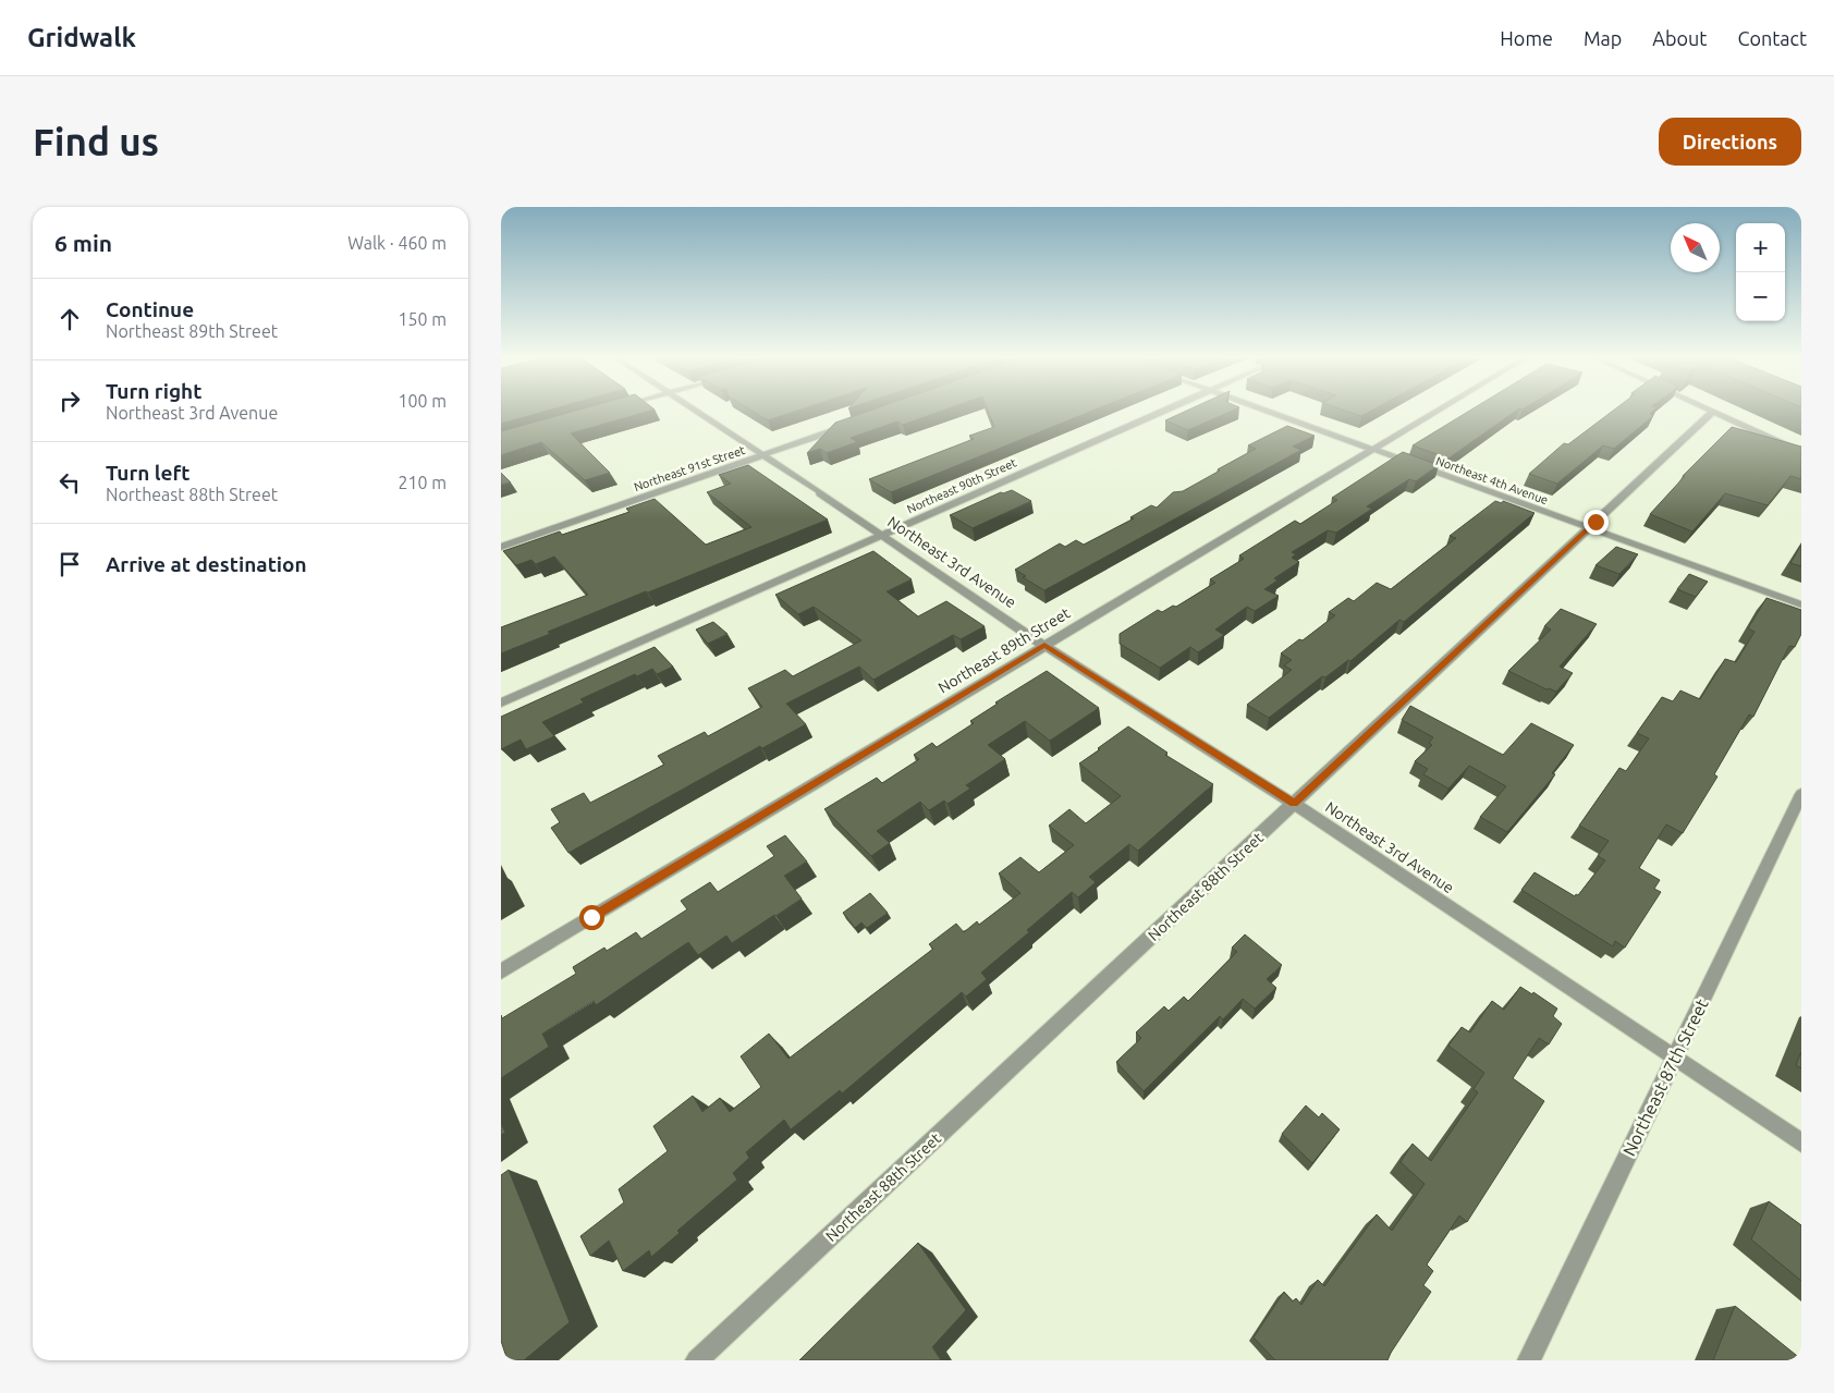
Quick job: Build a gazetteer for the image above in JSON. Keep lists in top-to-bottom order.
{
  "streets": {
    "street": [
      "Northeast 91st Street",
      "Northeast 4th Avenue",
      "Northeast 90th Street",
      "Northeast 3rd Avenue",
      "Northeast 89th Street",
      "Northeast 88th Street",
      "Northeast 87th Street"
    ]
  },
  "crossings": [
    ["Northeast 91st Street", "Northeast 3rd Avenue"],
    ["Northeast 4th Avenue", "Northeast 89th Street"],
    ["Northeast 4th Avenue", "Northeast 88th Street"],
    ["Northeast 90th Street", "Northeast 3rd Avenue"],
    ["Northeast 3rd Avenue", "Northeast 89th Street"],
    ["Northeast 3rd Avenue", "Northeast 88th Street"],
    ["Northeast 3rd Avenue", "Northeast 87th Street"]
  ],
  "north": "top left",
  "page": {
    "header": "Gridwalk",
    "nav": [
      "Home",
      "Map",
      "About",
      "Contact"
    ],
    "buttons": "Directions",
    "title": "Find us",
    "heading": ["6 min", "Walk · 460 m"],
    "map_buttons": ["+", "−"],
    "list": [
      ["Continue", "Northeast 89th Street", "150 m"],
      ["Turn right", "Northeast 3rd Avenue", "100 m"],
      ["Turn left", "Northeast 88th Street", "210 m"],
      "Arrive at destination"
    ]
  }
}
